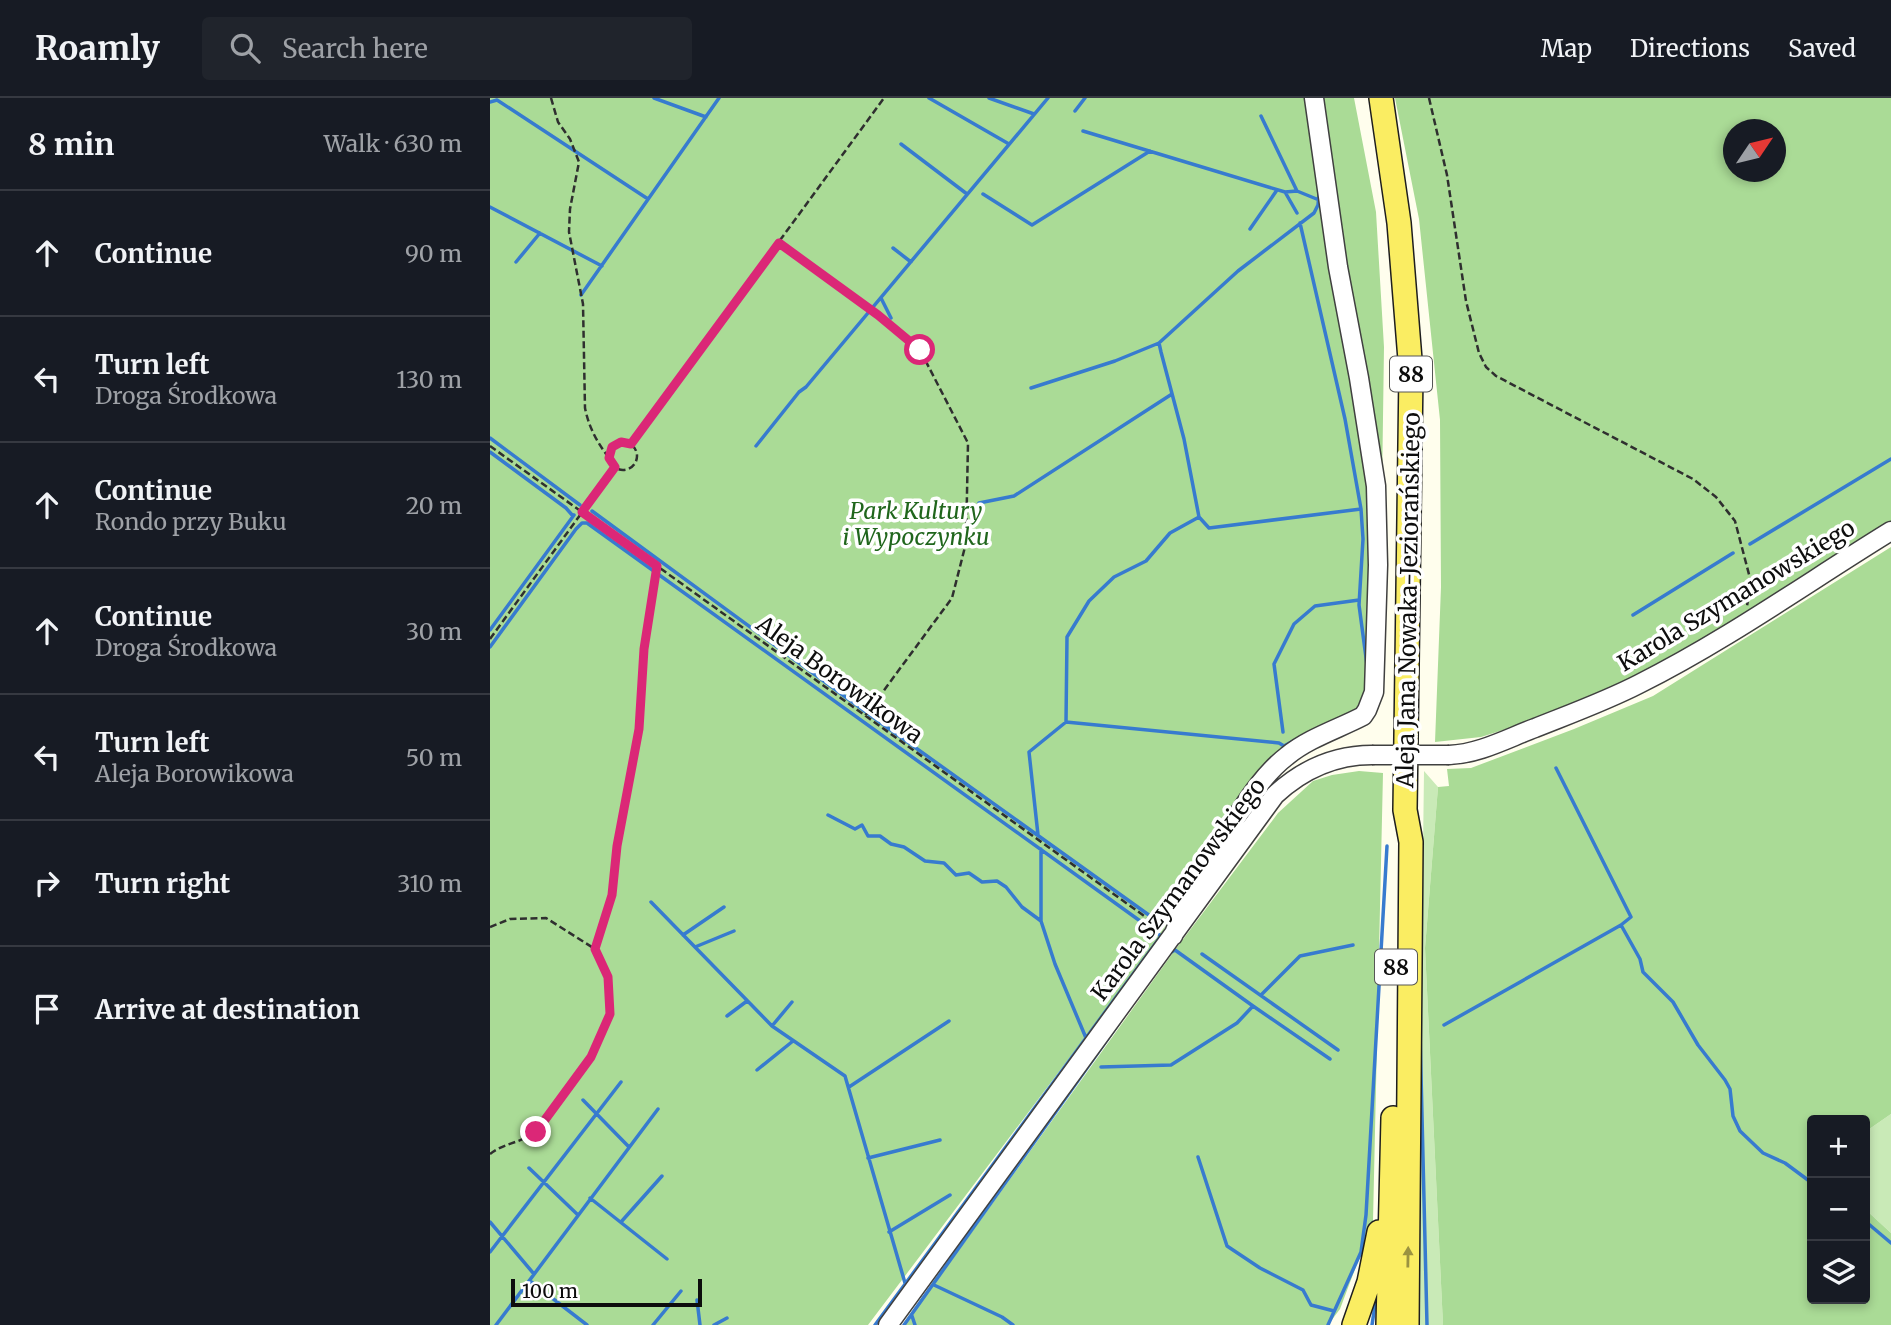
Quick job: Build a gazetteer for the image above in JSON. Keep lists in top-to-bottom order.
{
  "streets": {
    "main road": ["88", "Aleja Jana Nowaka-Jeziorańskiego"],
    "street": ["Karola Szymanowskiego"],
    "path": ["Aleja Borowikowa"]
  },
  "crossings": [
    ["Karola Szymanowskiego", "Aleja Borowikowa"]
  ],
  "parks": ["Park Kultury i Wypoczynku"],
  "scale_bar": "100 m",
  "north": "top right",
  "page": {
    "header": "Roamly",
    "search": "Search here",
    "nav": ["Map", "Directions", "Saved"],
    "heading": ["8 min", "Walk · 630 m"],
    "list": [
      ["Continue", "90 m"],
      ["Turn left", "Droga Środkowa", "130 m"],
      ["Continue", "Rondo przy Buku", "20 m"],
      ["Continue", "Droga Środkowa", "30 m"],
      ["Turn left", "Aleja Borowikowa", "50 m"],
      ["Turn right", "310 m"],
      "Arrive at destination"
    ],
    "map_buttons": ["+", "−"],
    "scale": "100 m"
  }
}
